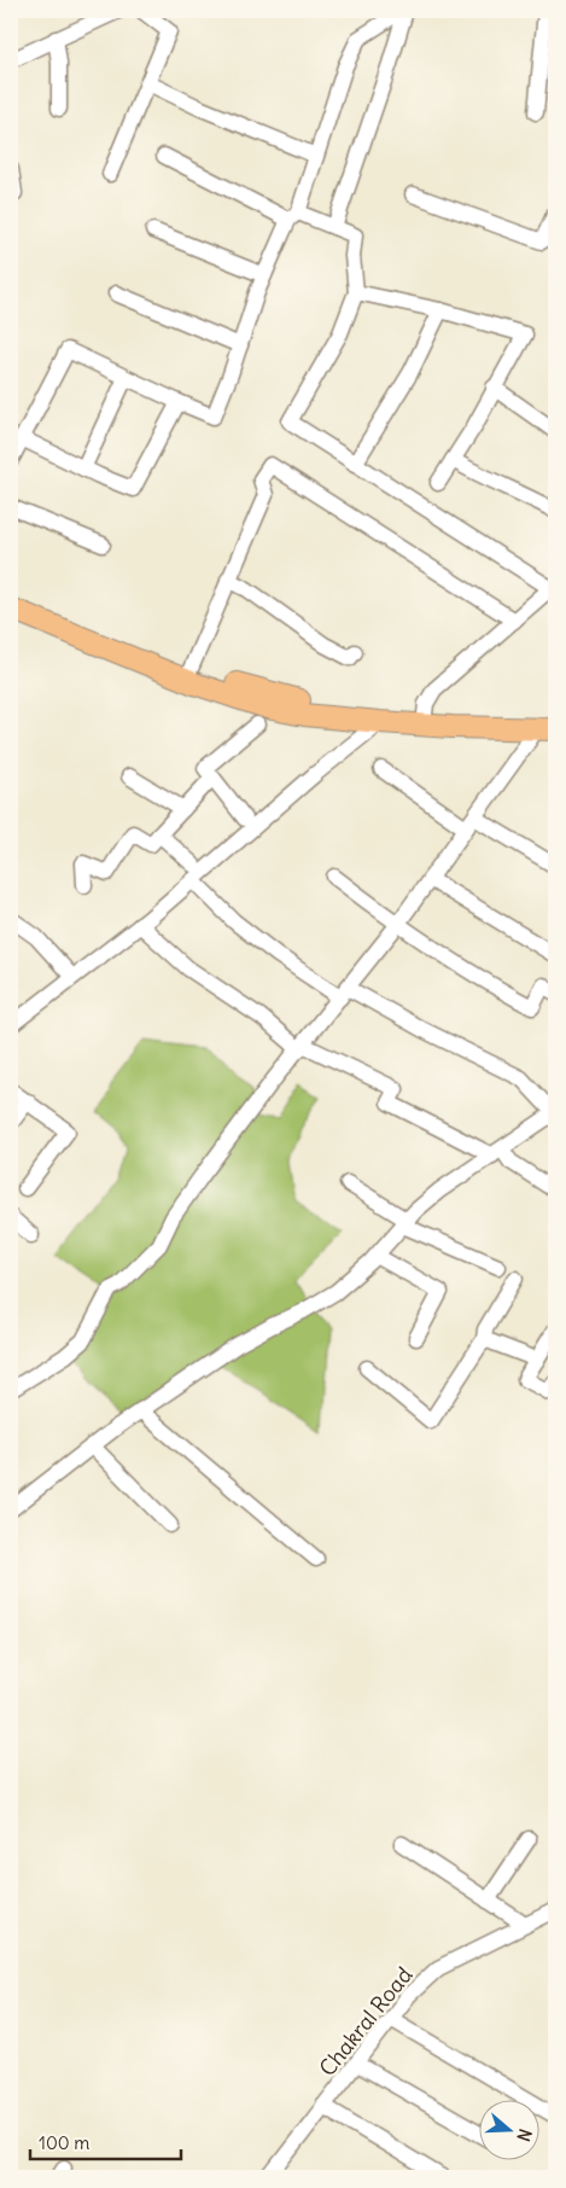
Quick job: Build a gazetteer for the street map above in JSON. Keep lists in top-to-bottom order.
{
  "streets": {
    "street": ["Chakral Road"]
  },
  "scale_bar": "100 m",
  "north": "right"
}
